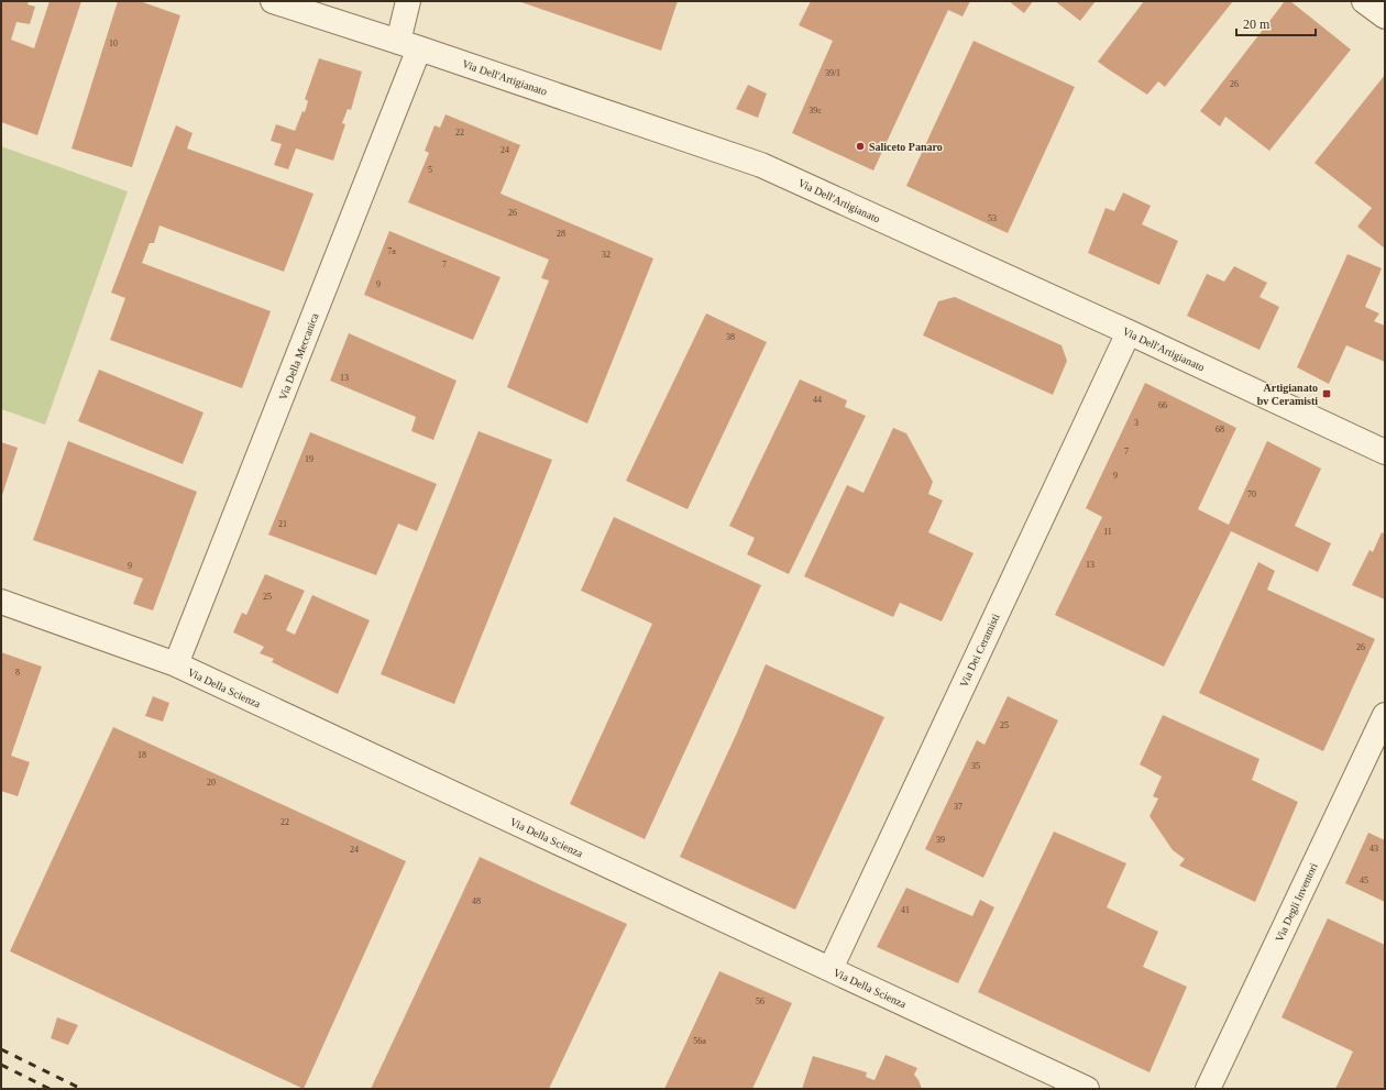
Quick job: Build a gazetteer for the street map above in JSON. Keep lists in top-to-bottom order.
{
  "streets": {
    "street": [
      "Via Dell'Artigianato",
      "Via Della Meccanica",
      "Via Dei Ceramisti",
      "Via Della Scienza",
      "Via Degli Inventori"
    ]
  },
  "crossings": [
    ["Via Dell'Artigianato", "Via Della Meccanica"],
    ["Via Dell'Artigianato", "Via Dei Ceramisti"],
    ["Via Della Meccanica", "Via Della Scienza"],
    ["Via Dei Ceramisti", "Via Della Scienza"]
  ],
  "places": {
    "other": ["Saliceto Panaro"],
    "transit": ["Artigianato bv Ceramisti"]
  },
  "house_numbers": [
    "10",
    "39/1",
    "26",
    "39c",
    "22",
    "24",
    "5",
    "26",
    "53",
    "28",
    "7a",
    "32",
    "7",
    "9",
    "38",
    "13",
    "44",
    "66",
    "3",
    "68",
    "7",
    "19",
    "9",
    "70",
    "21",
    "11",
    "13",
    "9",
    "25",
    "26",
    "8",
    "25",
    "18",
    "35",
    "20",
    "37",
    "22",
    "39",
    "43",
    "24",
    "45",
    "48",
    "41",
    "56",
    "56a"
  ],
  "scale_bar": "20 m"
}
